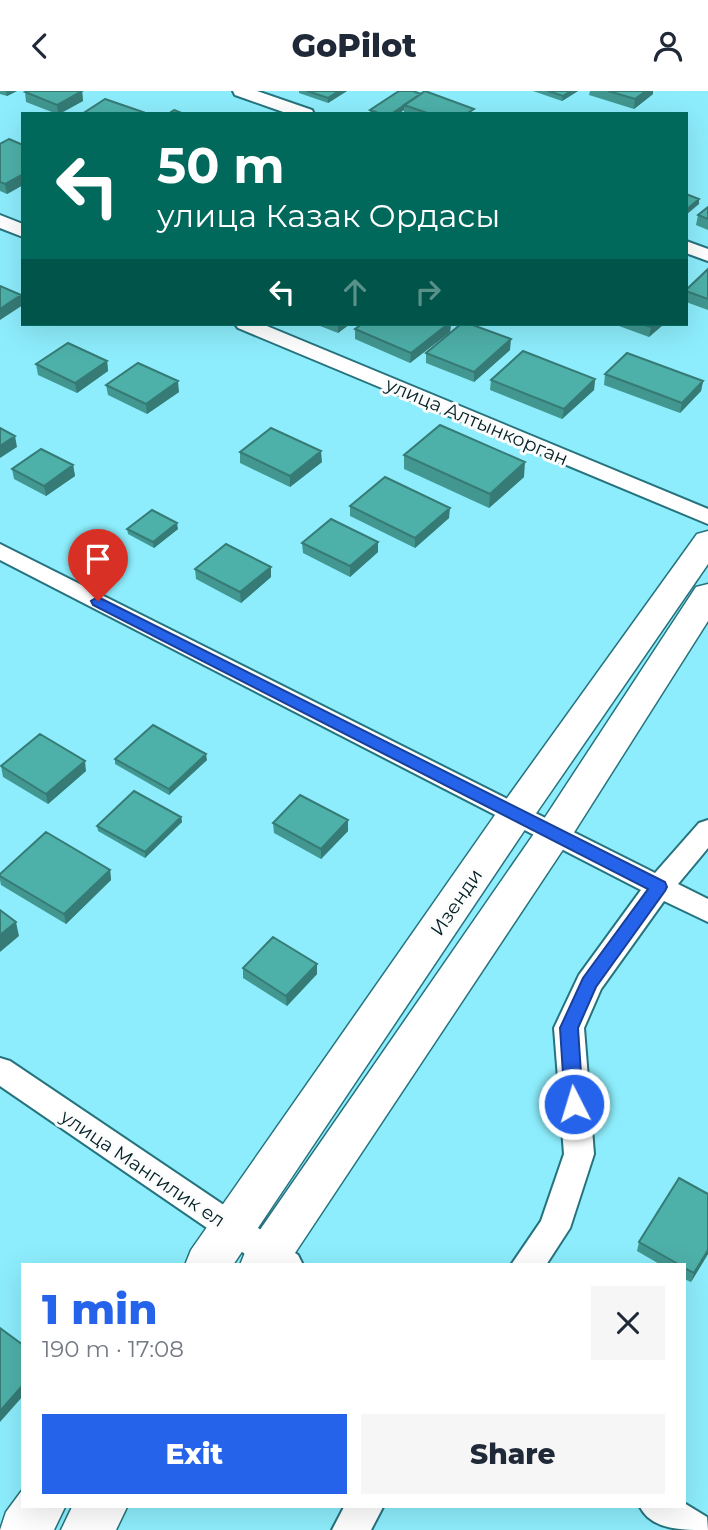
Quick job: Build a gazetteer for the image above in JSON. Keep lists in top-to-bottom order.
{
  "streets": {
    "street": ["улица Алтынкорган", "Изенди", "улица Мангилик ел"]
  },
  "crossings": [
    ["Изенди", "улица Мангилик ел"]
  ],
  "page": {
    "header": "GoPilot",
    "turn": ["50 m", "улица Казак Ордасы"],
    "heading": ["1 min", "190 m · 17:08"],
    "buttons": ["Exit", "Share"]
  }
}
